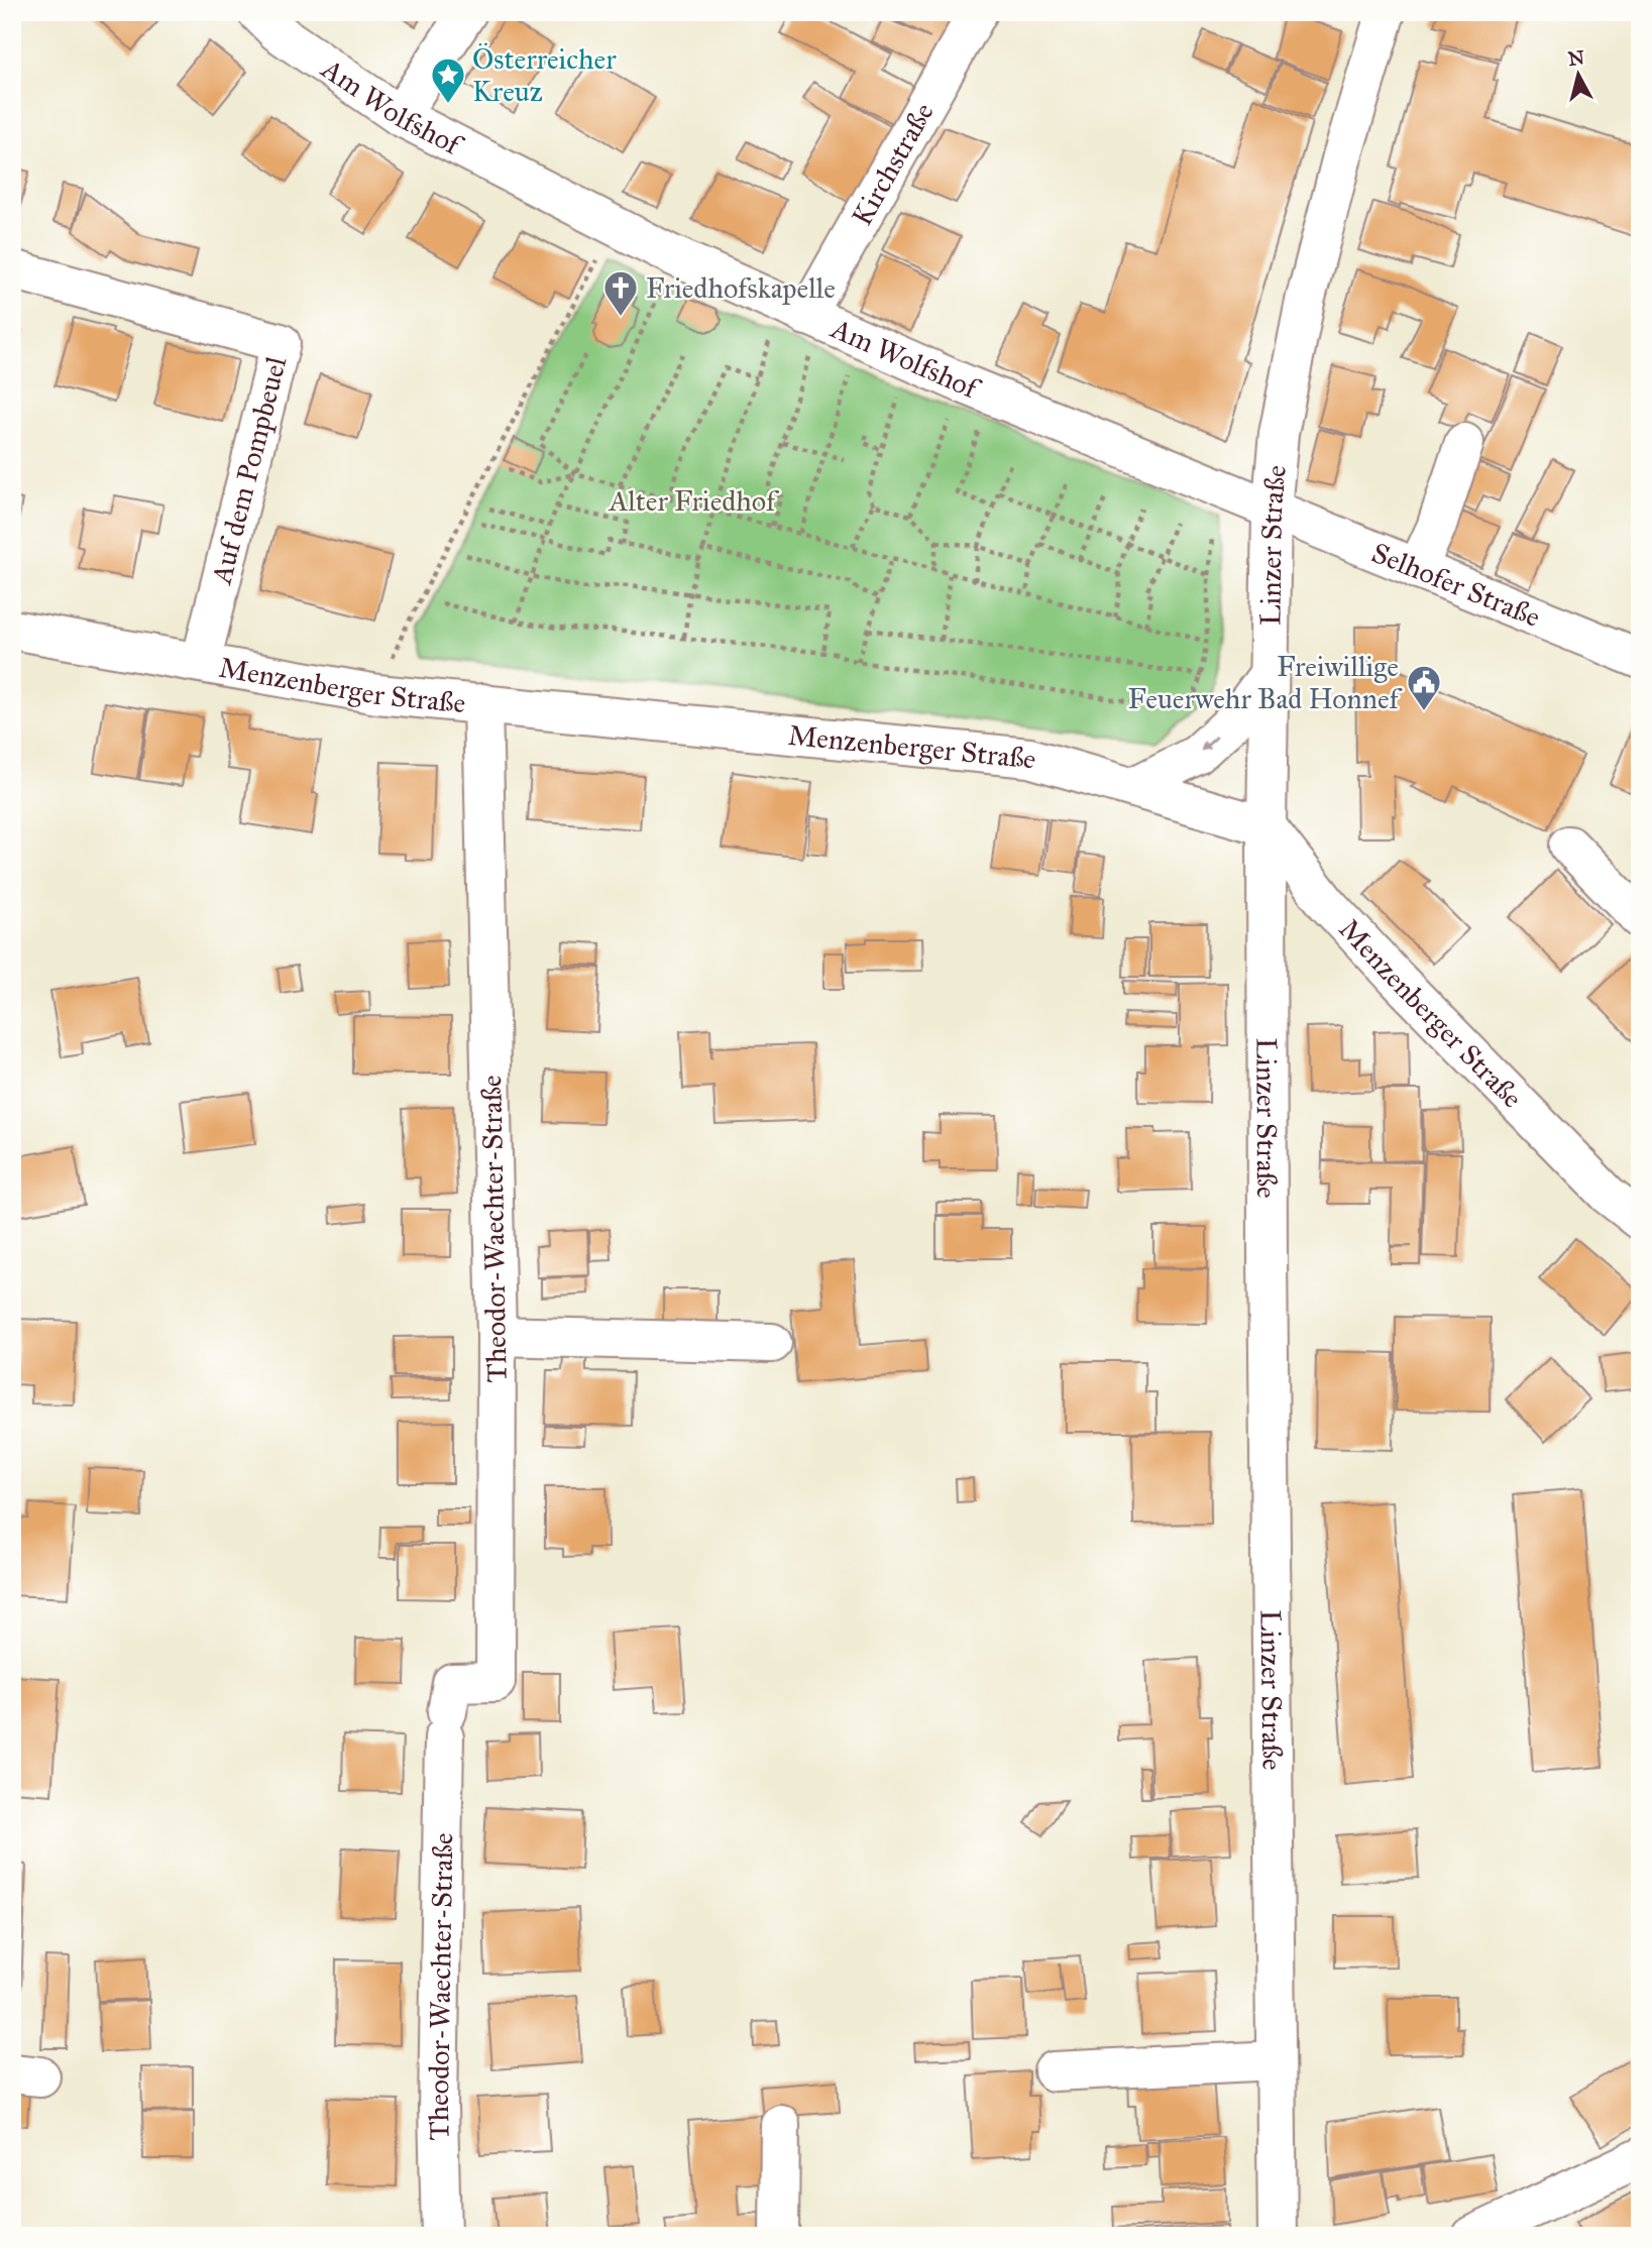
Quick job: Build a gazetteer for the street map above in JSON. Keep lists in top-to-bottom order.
{
  "streets": {
    "street": [
      "Am Wolfshof",
      "Kirchstraße",
      "Auf dem Pompbeuel",
      "Linzer Straße",
      "Selhofer Straße",
      "Menzenberger Straße",
      "Theodor-Waechter-Straße"
    ]
  },
  "crossings": [
    ["Am Wolfshof", "Kirchstraße"],
    ["Am Wolfshof", "Linzer Straße"],
    ["Am Wolfshof", "Selhofer Straße"],
    ["Auf dem Pompbeuel", "Menzenberger Straße"],
    ["Linzer Straße", "Selhofer Straße"],
    ["Linzer Straße", "Menzenberger Straße"],
    ["Menzenberger Straße", "Theodor-Waechter-Straße"]
  ],
  "parks": ["Alter Friedhof"],
  "places": {
    "place": ["Österreicher Kreuz"],
    "church": ["Friedhofskapelle"],
    "public building": ["Freiwillige Feuerwehr Bad Honnef"]
  },
  "north": "top"
}
